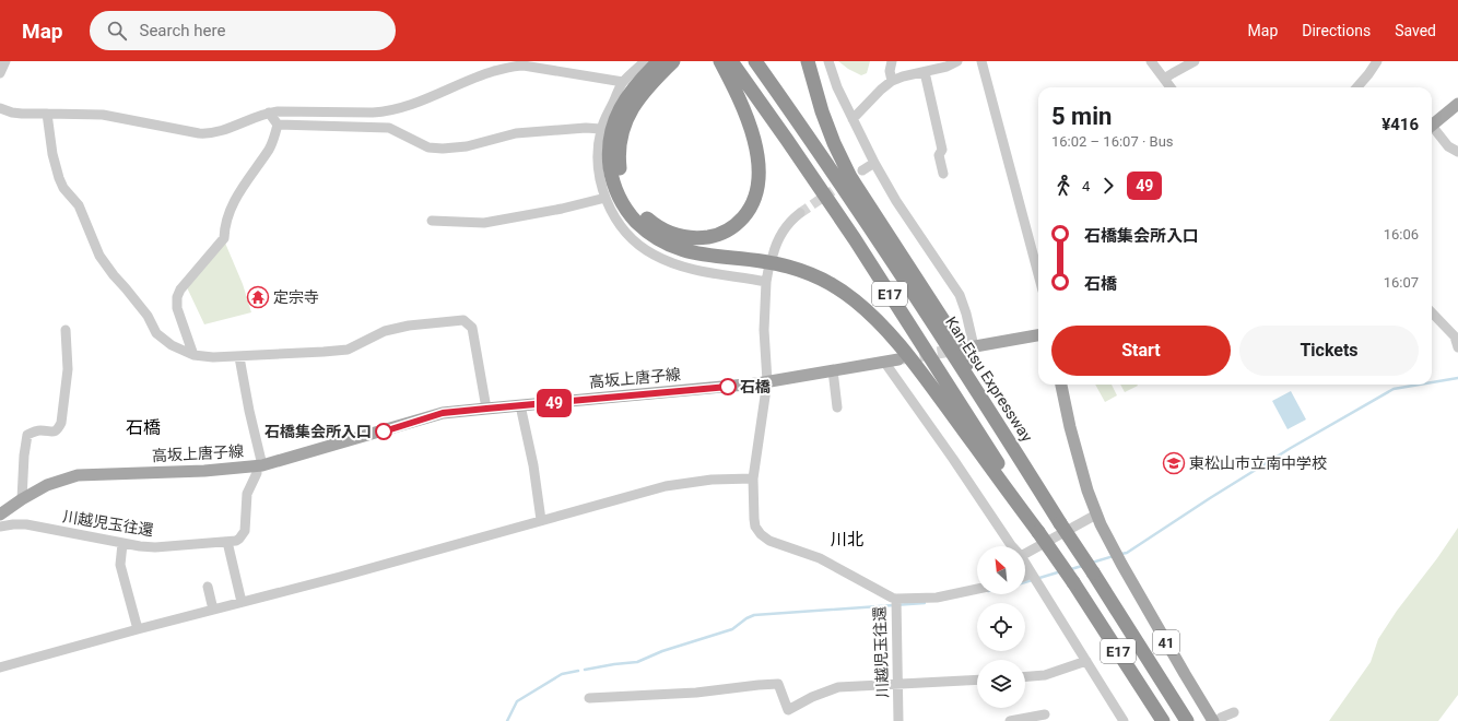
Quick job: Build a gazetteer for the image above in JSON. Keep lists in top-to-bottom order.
{
  "streets": {
    "highway": ["E17", "Kan-Etsu Expressway"],
    "main road": ["高坂上唐子線", "41"],
    "street": ["川越児玉往還"]
  },
  "crossings": [
    ["高坂上唐子線", "川越児玉往還"]
  ],
  "districts": ["石橋", "川北"],
  "places": {
    "temple": ["定宗寺"],
    "other": ["石橋", "石橋集会所入口"],
    "school or university": ["東松山市立南中学校"]
  },
  "lines": ["bus line 49"],
  "north": "top left",
  "page": {
    "header": "Map",
    "search": "Search here",
    "nav": ["Map", "Directions", "Saved"],
    "on_map": "49",
    "heading": ["5 min", "16:02 – 16:07 · Bus", "¥416"],
    "legs": ["4", "49"],
    "list": [
      {
        "name": "石橋集会所入口",
        "value": "16:06"
      },
      {
        "name": "石橋",
        "value": "16:07"
      }
    ],
    "buttons": ["Start", "Tickets"]
  }
}
